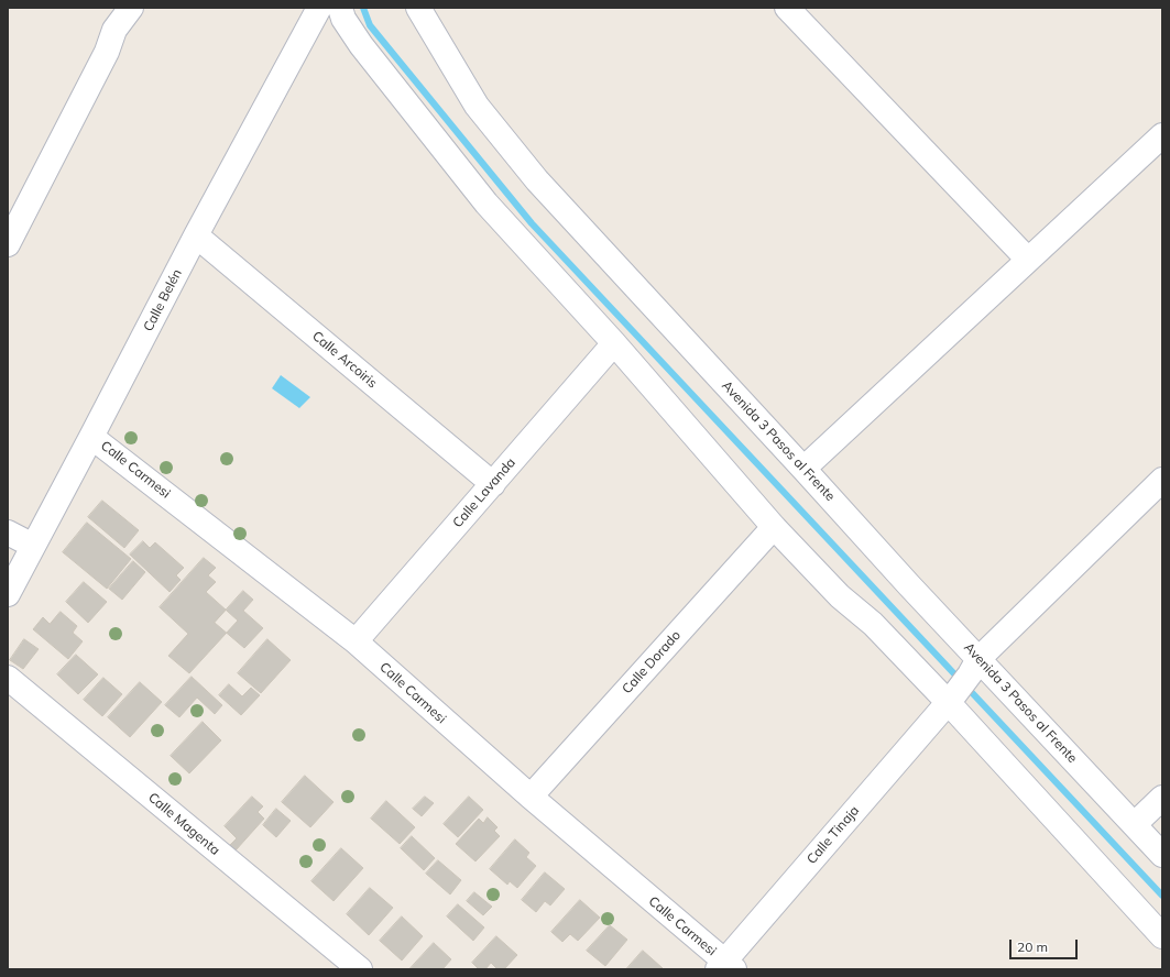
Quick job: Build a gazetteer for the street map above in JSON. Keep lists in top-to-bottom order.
{
  "streets": {
    "street": [
      "Calle Belén",
      "Calle Arcoiris",
      "Avenida 3 Pasos al Frente",
      "Calle Carmesi",
      "Calle Lavanda",
      "Calle Dorado",
      "Calle Magenta",
      "Calle Tinaja"
    ]
  },
  "crossings": [
    ["Calle Belén", "Calle Arcoiris"],
    ["Calle Belén", "Calle Carmesi"],
    ["Calle Arcoiris", "Calle Lavanda"],
    ["Avenida 3 Pasos al Frente", "Calle Tinaja"],
    ["Calle Carmesi", "Calle Lavanda"],
    ["Calle Carmesi", "Calle Dorado"],
    ["Calle Carmesi", "Calle Tinaja"]
  ],
  "scale_bar": "20 m"
}
